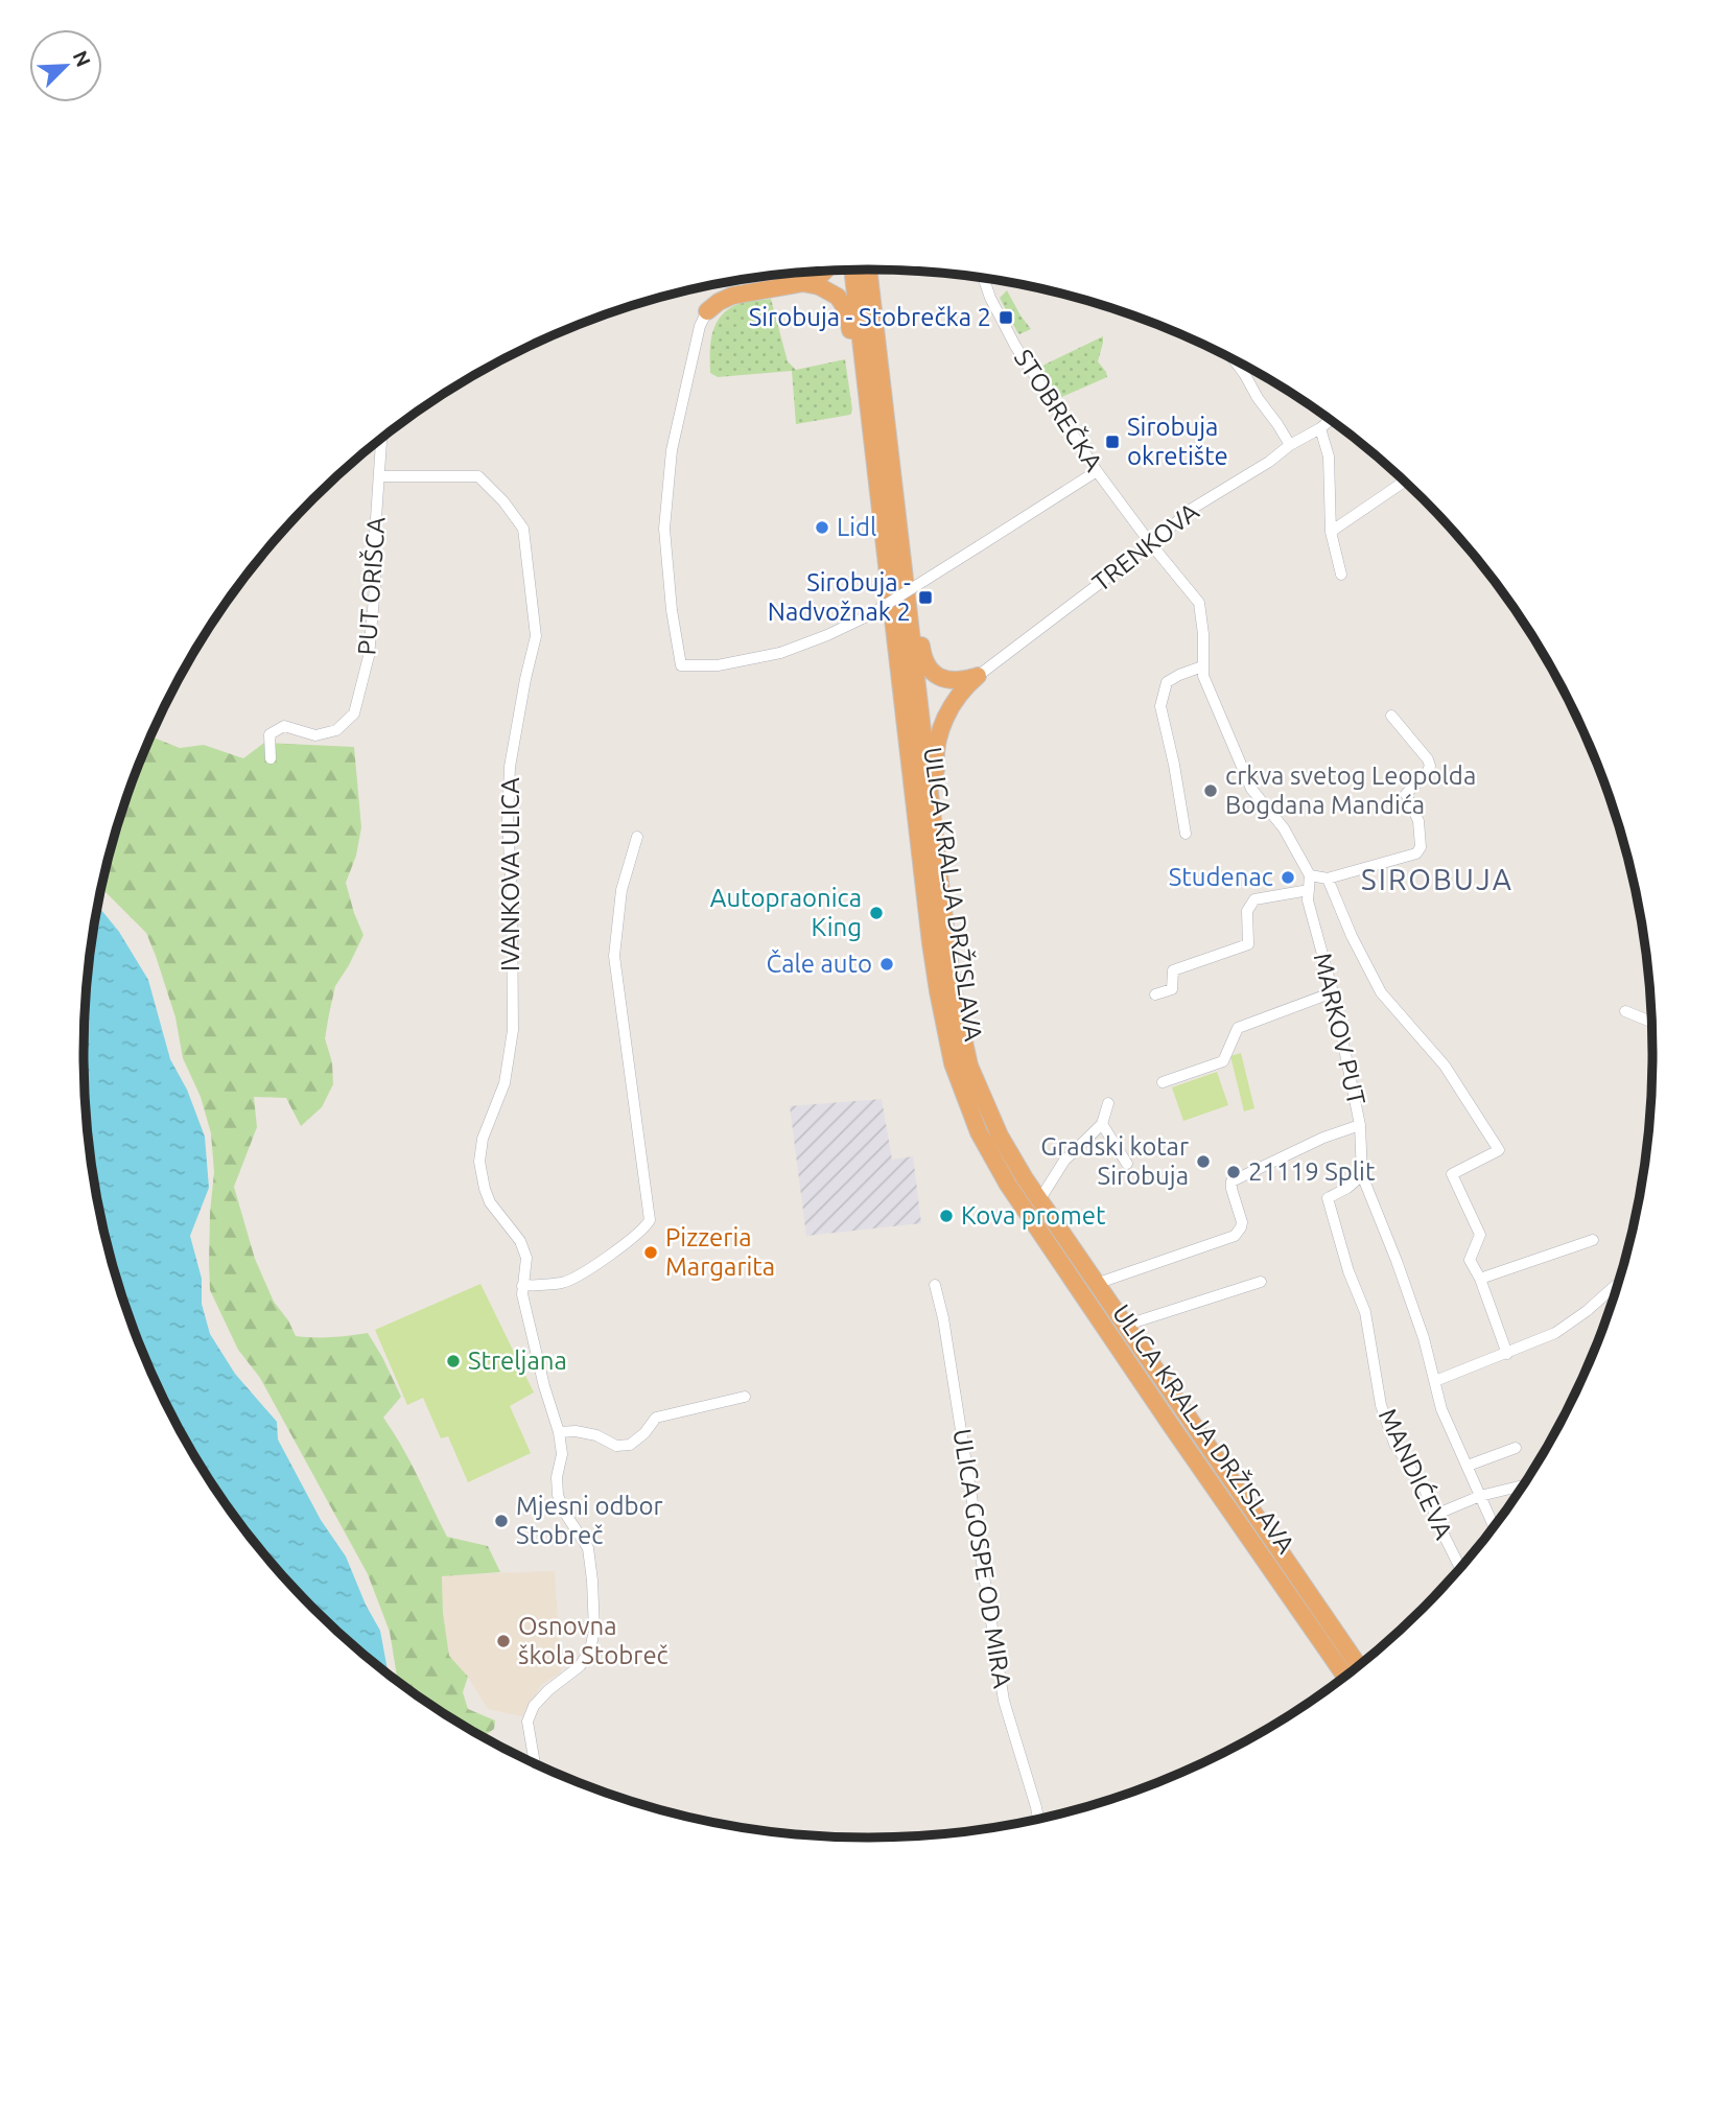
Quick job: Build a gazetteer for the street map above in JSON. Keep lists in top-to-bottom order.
{
  "streets": {
    "highway": ["ULICA KRALJA DRŽISLAVA"],
    "street": [
      "STOBREČKA",
      "TRENKOVA",
      "PUT ORIŠCA",
      "IVANKOVA ULICA",
      "MARKOV PUT",
      "MANDIĆEVA",
      "ULICA GOSPE OD MIRA"
    ]
  },
  "crossings": [
    ["STOBREČKA", "TRENKOVA"],
    ["PUT ORIŠCA", "IVANKOVA ULICA"],
    ["MARKOV PUT", "MANDIĆEVA"]
  ],
  "districts": ["SIROBUJA"],
  "places": {
    "transit": ["Sirobuja - Stobrečka 2", "Sirobuja okretište", "Sirobuja - Nadvožnak 2"],
    "other": [
      "Lidl",
      "crkva svetog Leopolda Bogdana Mandića",
      "Studenac",
      "Autopraonica King",
      "Čale auto",
      "Gradski kotar Sirobuja",
      "21119 Split",
      "Kova promet",
      "Pizzeria Margarita",
      "Streljana",
      "Mjesni odbor Stobreč",
      "Osnovna škola Stobreč"
    ]
  },
  "north": "top right"
}
